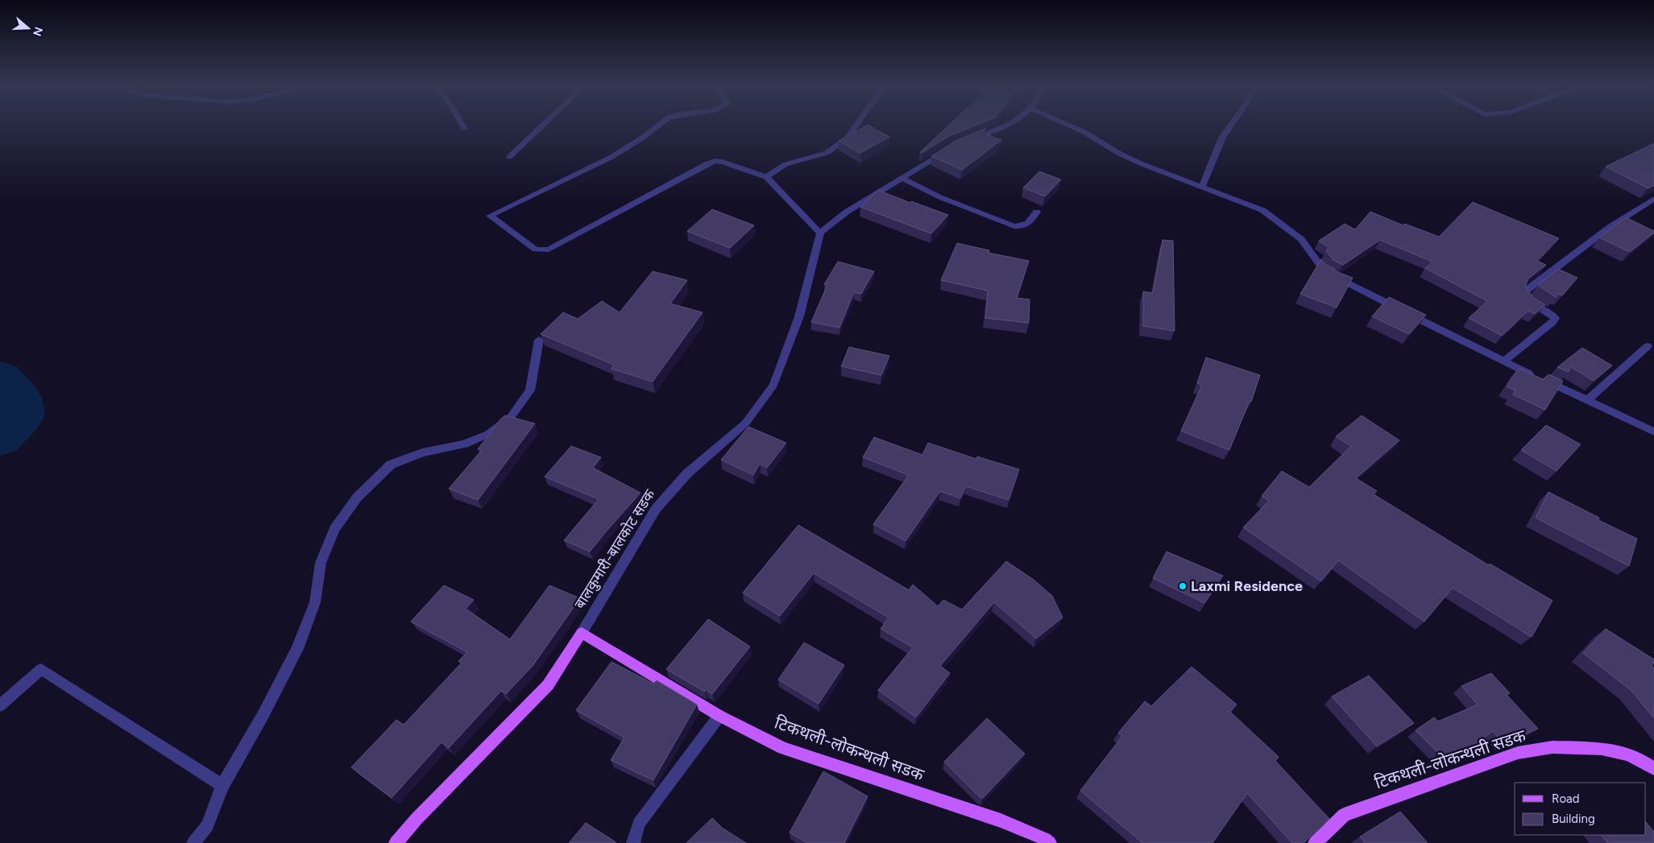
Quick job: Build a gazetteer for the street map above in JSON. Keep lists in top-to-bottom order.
{
  "streets": {
    "main road": ["बालकुमारी-बालकोट सडक", "टिकथली-लोकन्थली सडक"]
  },
  "crossings": [
    ["बालकुमारी-बालकोट सडक", "टिकथली-लोकन्थली सडक"]
  ],
  "places": ["Laxmi Residence"],
  "legend": ["Road", "Building"],
  "north": "right"
}
